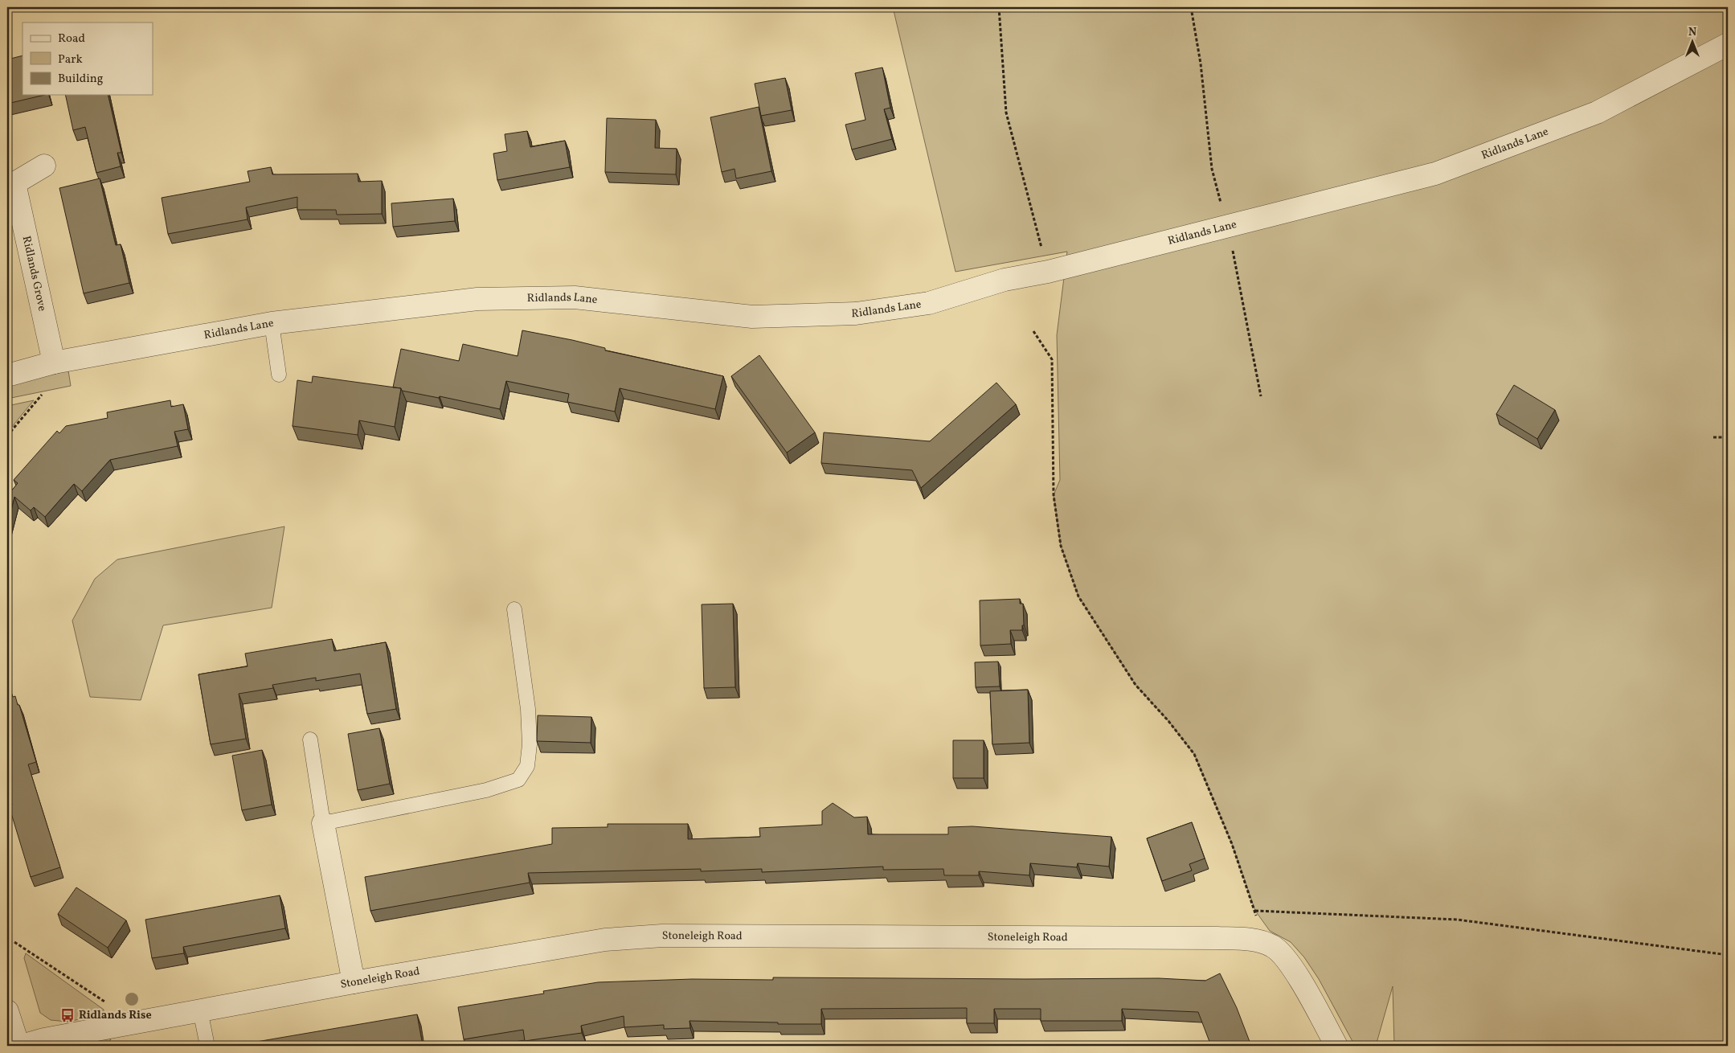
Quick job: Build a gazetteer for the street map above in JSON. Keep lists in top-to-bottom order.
{
  "streets": {
    "street": ["Ridlands Lane", "Ridlands Grove", "Stoneleigh Road"]
  },
  "crossings": [
    ["Ridlands Lane", "Ridlands Grove"]
  ],
  "places": {
    "bus stop": ["Ridlands Rise"]
  },
  "legend": ["Road", "Park", "Building"],
  "north": "top"
}
